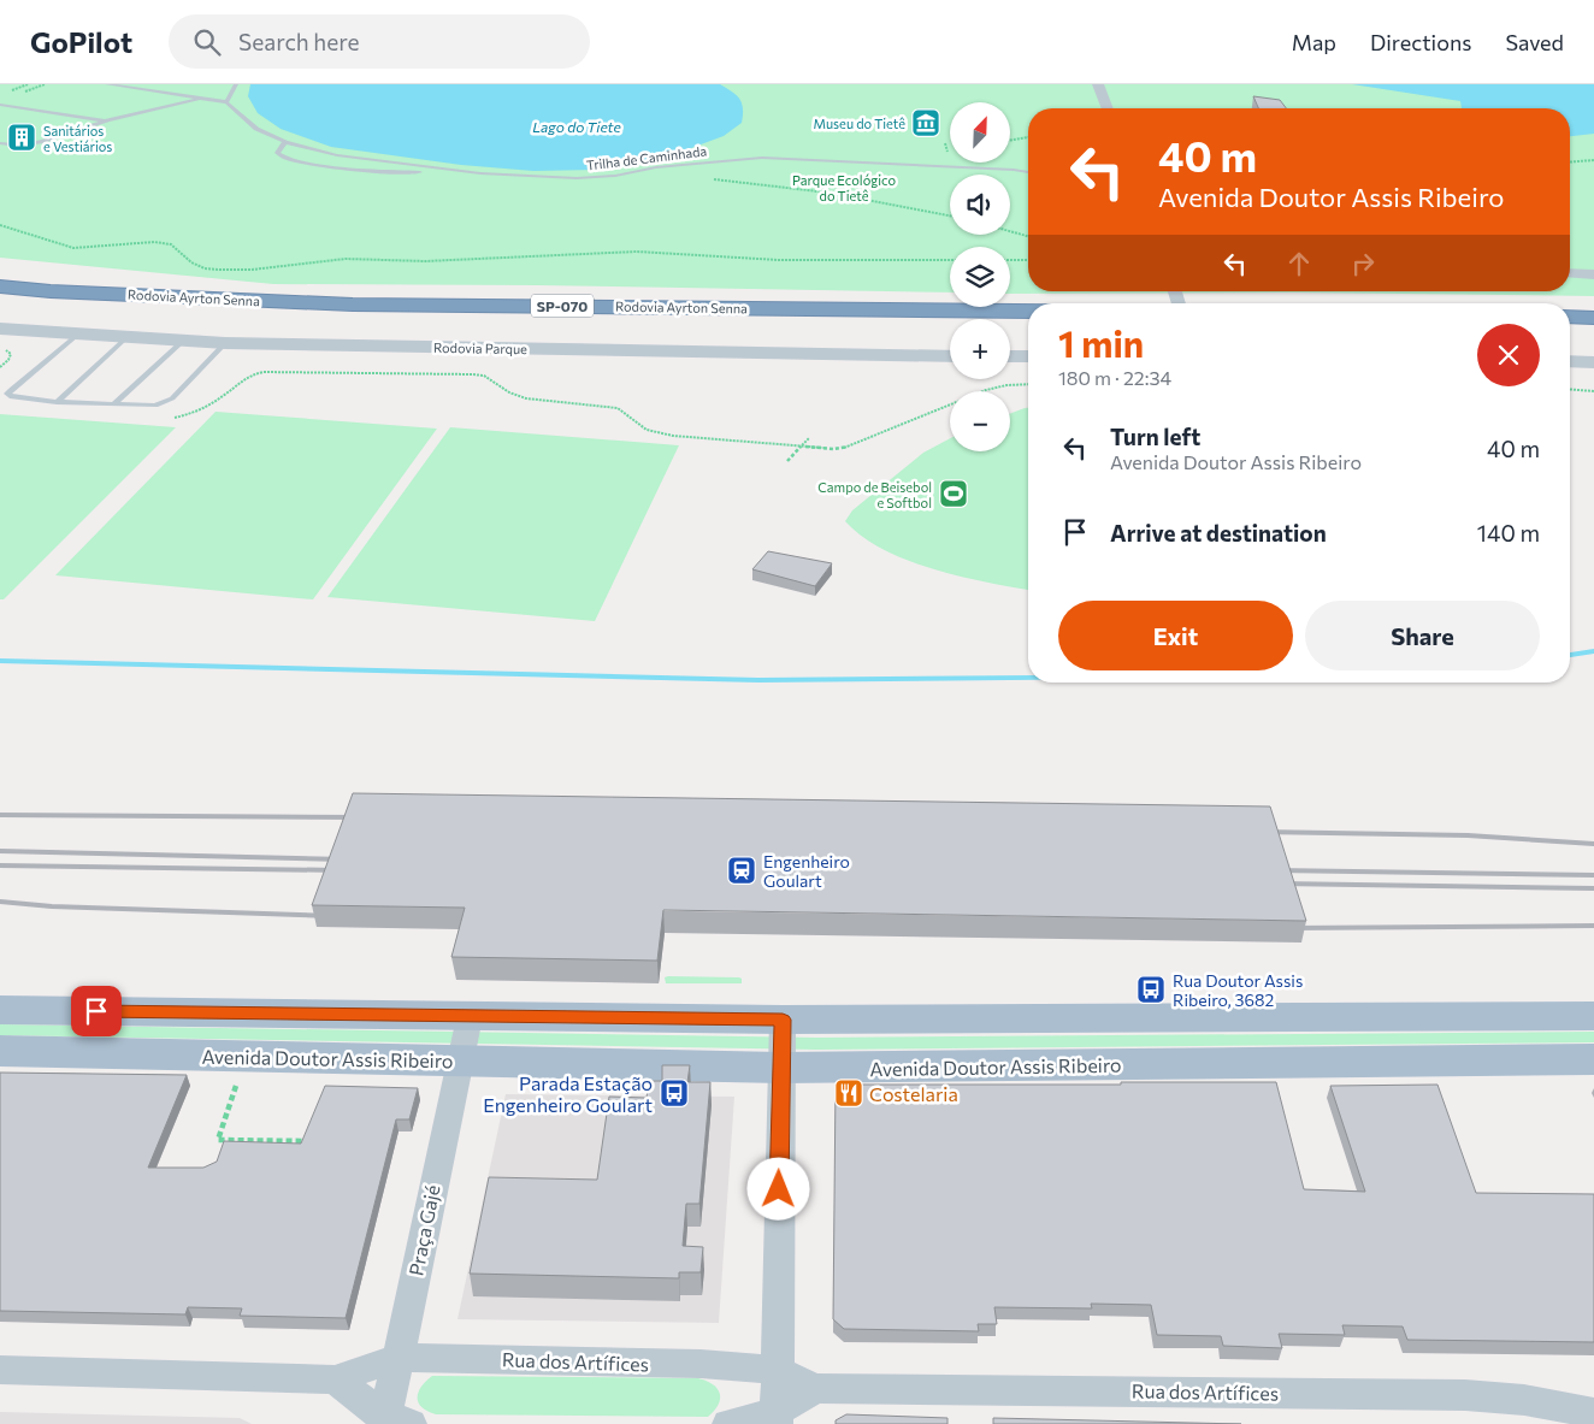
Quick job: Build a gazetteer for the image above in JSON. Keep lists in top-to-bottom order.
{
  "streets": {
    "highway": ["Rodovia Ayrton Senna", "SP-070"],
    "main road": ["Avenida Doutor Assis Ribeiro"],
    "street": ["Rodovia Parque", "Praça Gajé", "Rua dos Artífices"],
    "lane": ["Trilha de Caminhada"]
  },
  "crossings": [
    ["Avenida Doutor Assis Ribeiro", "Praça Gajé"],
    ["Praça Gajé", "Rua dos Artífices"]
  ],
  "water": ["Lago do Tiete"],
  "parks": ["Parque Ecológico do Tietê"],
  "places": {
    "museum": ["Museu do Tietê"],
    "building": ["Sanitários e Vestiários"],
    "sports": ["Campo de Beisebol e Softbol"],
    "station": ["Engenheiro Goulart"],
    "bus stop": ["Rua Doutor Assis Ribeiro, 3682", "Parada Estação Engenheiro Goulart"],
    "restaurant": ["Costelaria"]
  },
  "north": "top right",
  "page": {
    "header": "GoPilot",
    "search": "Search here",
    "nav": ["Map", "Directions", "Saved"],
    "map_buttons": ["+", "−"],
    "turn": ["40 m", "Avenida Doutor Assis Ribeiro"],
    "heading": ["1 min", "180 m · 22:34"],
    "list": [
      {
        "name": "Turn left",
        "note": "Avenida Doutor Assis Ribeiro",
        "value": "40 m"
      },
      {
        "name": "Arrive at destination",
        "value": "140 m"
      }
    ],
    "buttons": ["Exit", "Share"]
  }
}
